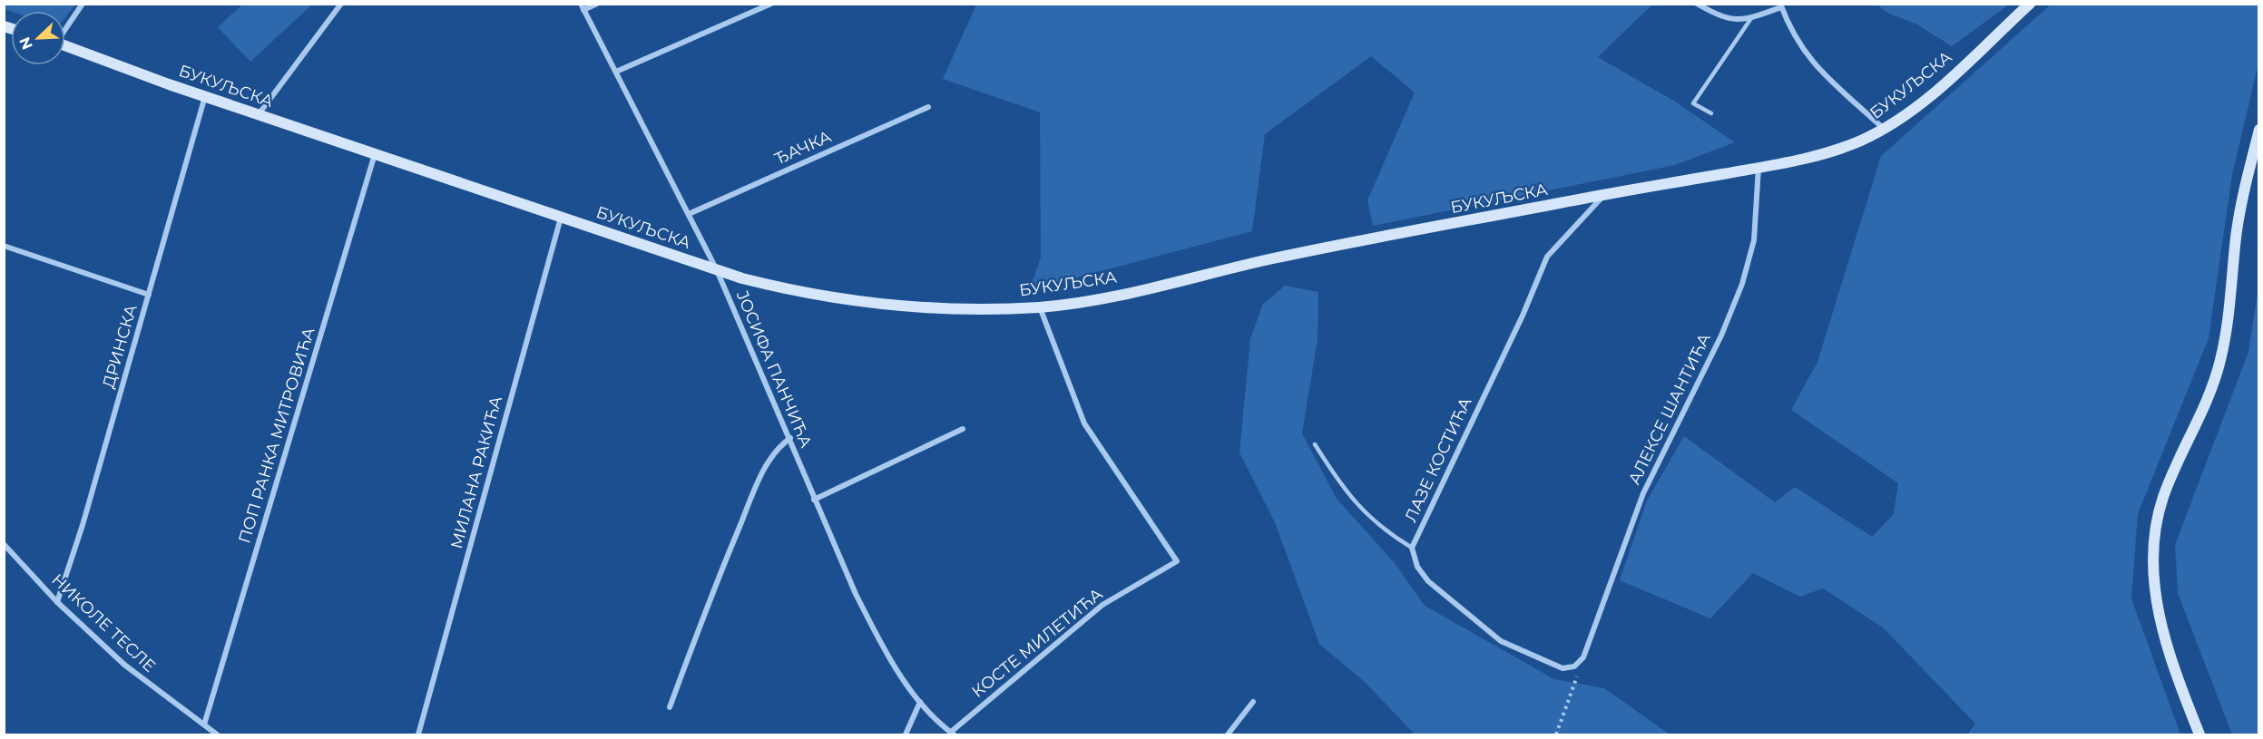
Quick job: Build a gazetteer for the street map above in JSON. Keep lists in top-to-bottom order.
{
  "streets": {
    "main road": ["БУКУЉСКА"],
    "street": [
      "ЂАЧКА",
      "ДРИНСКА",
      "ЈОСИФА ПАНЧИЋА",
      "АЛЕКСЕ ШАНТИЋА",
      "ПОП РАНКА МИТРОВИЋА",
      "ЛАЗЕ КОСТИЋА",
      "МИЛАНА РАКИЋА",
      "НИКОЛЕ ТЕСЛЕ",
      "КОСТЕ МИЛЕТИЋА"
    ]
  },
  "crossings": [
    ["БУКУЉСКА", "ДРИНСКА"],
    ["БУКУЉСКА", "ЈОСИФА ПАНЧИЋА"],
    ["БУКУЉСКА", "АЛЕКСЕ ШАНТИЋА"],
    ["БУКУЉСКА", "ПОП РАНКА МИТРОВИЋА"],
    ["БУКУЉСКА", "ЛАЗЕ КОСТИЋА"],
    ["БУКУЉСКА", "МИЛАНА РАКИЋА"],
    ["БУКУЉСКА", "КОСТЕ МИЛЕТИЋА"],
    ["ЂАЧКА", "ЈОСИФА ПАНЧИЋА"],
    ["ДРИНСКА", "НИКОЛЕ ТЕСЛЕ"],
    ["ЈОСИФА ПАНЧИЋА", "КОСТЕ МИЛЕТИЋА"],
    ["АЛЕКСЕ ШАНТИЋА", "ЛАЗЕ КОСТИЋА"],
    ["ПОП РАНКА МИТРОВИЋА", "НИКОЛЕ ТЕСЛЕ"]
  ],
  "north": "bottom left"
}
